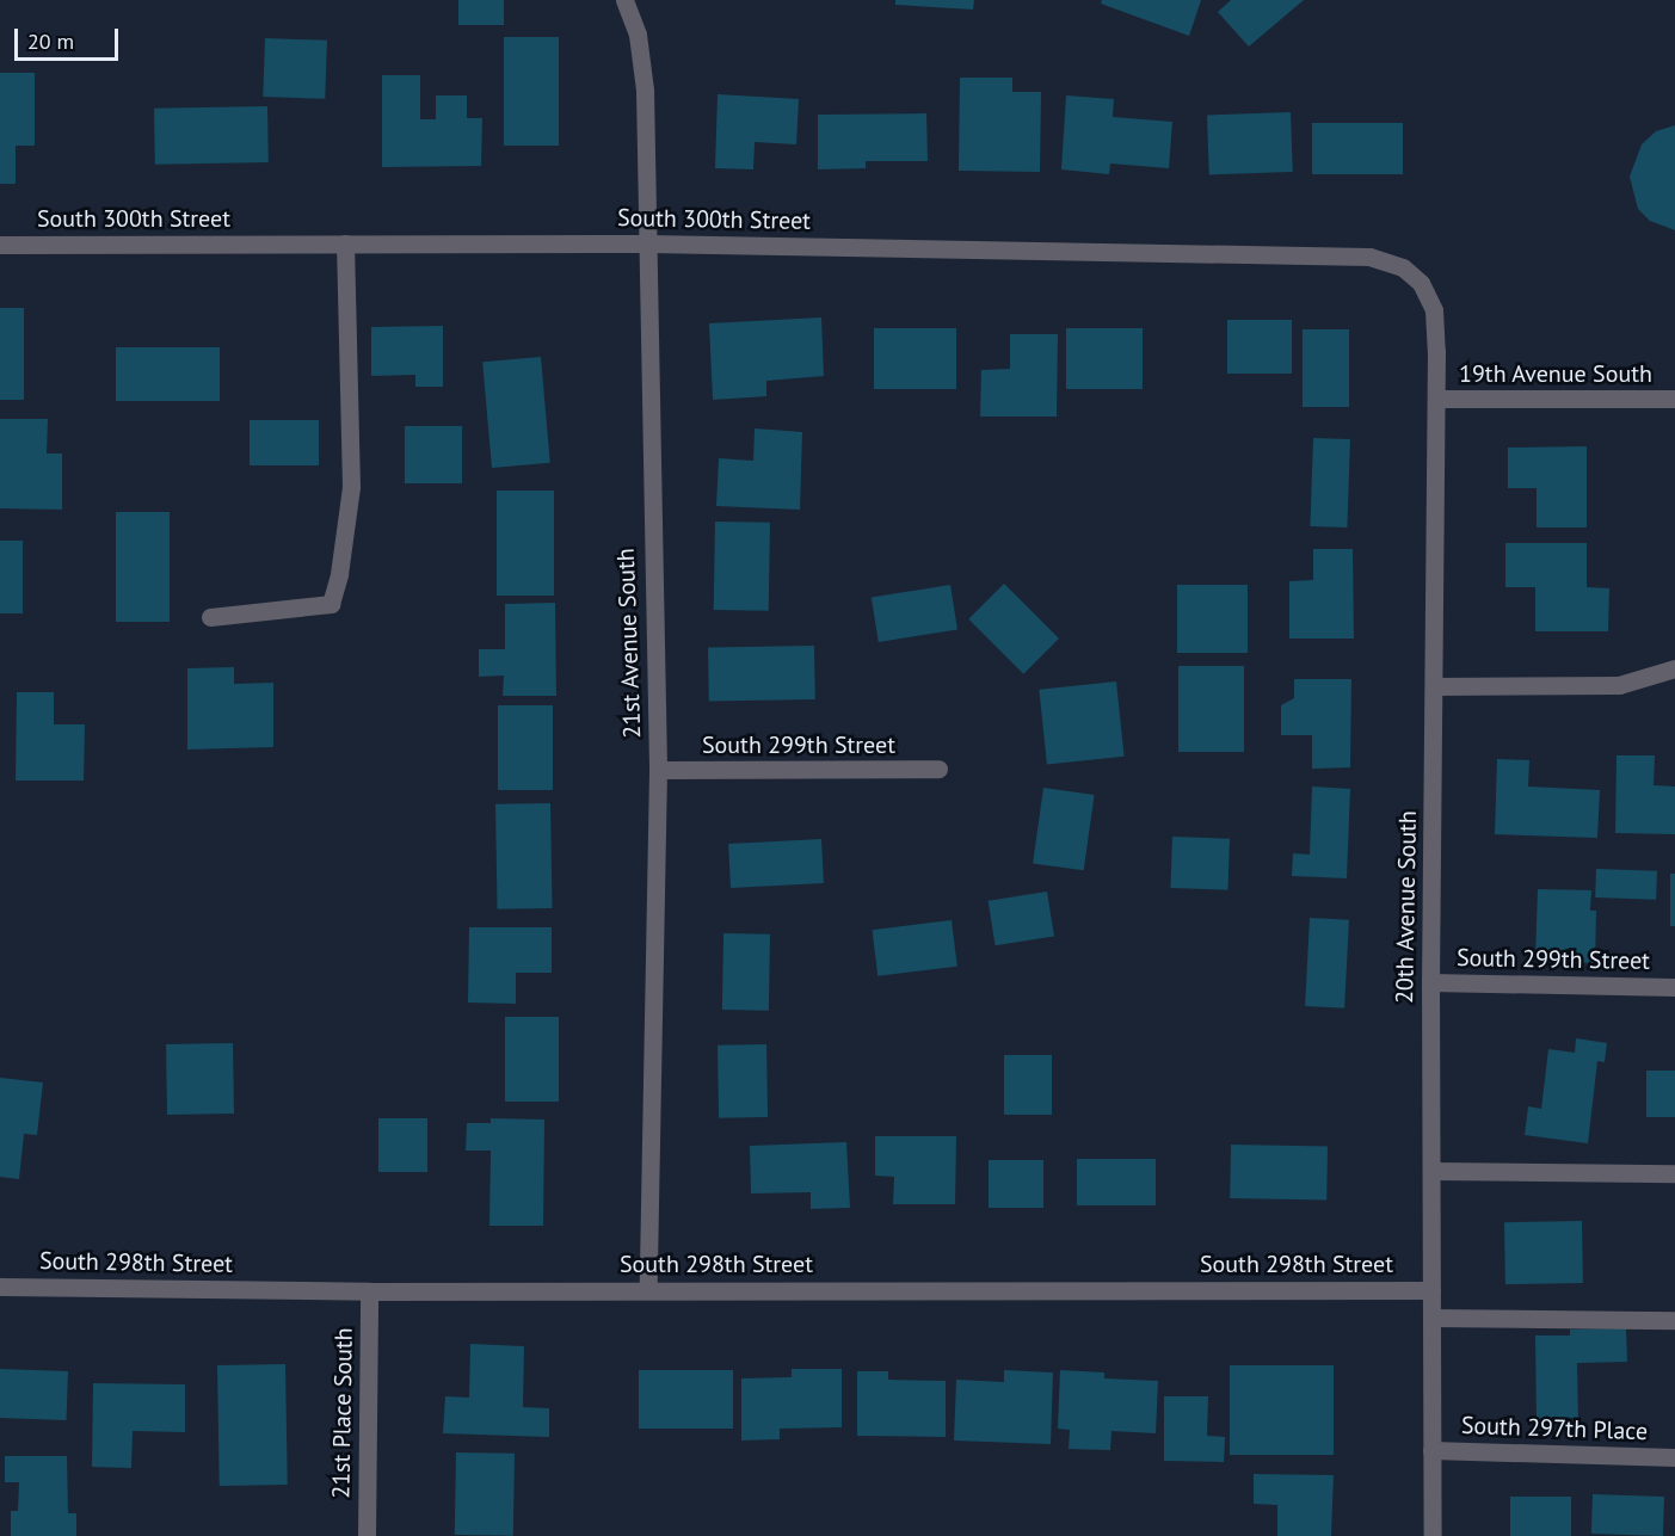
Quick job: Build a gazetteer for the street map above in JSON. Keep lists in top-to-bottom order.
{
  "streets": {
    "street": [
      "South 300th Street",
      "19th Avenue South",
      "21st Avenue South",
      "South 299th Street",
      "20th Avenue South",
      "South 298th Street",
      "21st Place South",
      "South 297th Place"
    ]
  },
  "crossings": [
    ["South 300th Street", "21st Avenue South"],
    ["South 300th Street", "20th Avenue South"],
    ["19th Avenue South", "20th Avenue South"],
    ["21st Avenue South", "South 299th Street"],
    ["21st Avenue South", "South 298th Street"],
    ["South 299th Street", "20th Avenue South"],
    ["20th Avenue South", "South 298th Street"],
    ["20th Avenue South", "South 297th Place"],
    ["South 298th Street", "21st Place South"]
  ],
  "scale_bar": "20 m"
}
